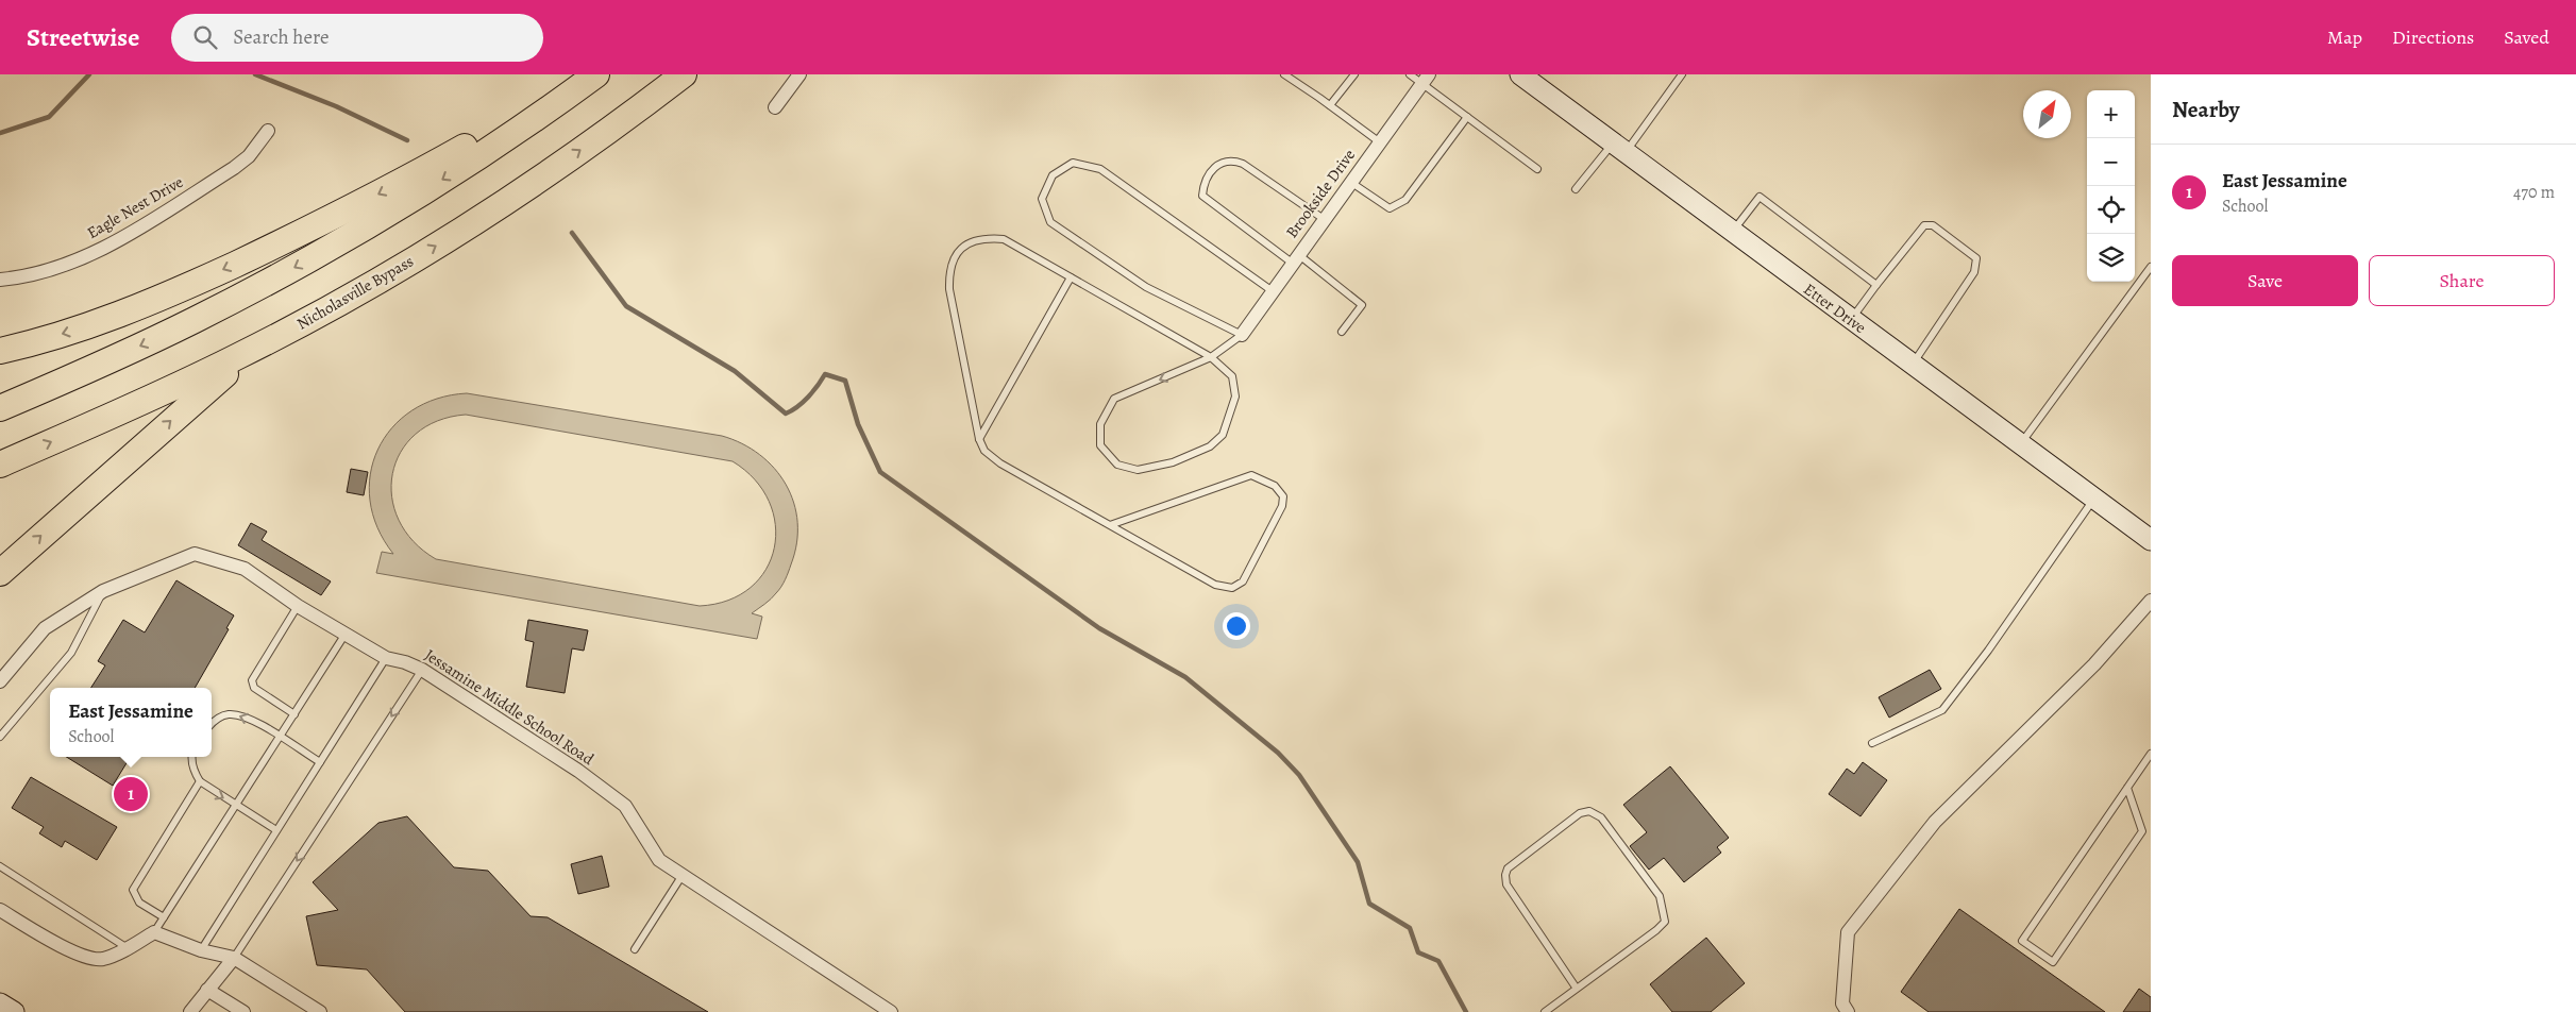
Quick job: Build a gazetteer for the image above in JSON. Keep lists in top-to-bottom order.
{
  "streets": {
    "highway": ["Nicholasville Bypass"],
    "street": [
      "Brookside Drive",
      "Eagle Nest Drive",
      "Etter Drive",
      "Jessamine Middle School Road"
    ]
  },
  "north": "top right",
  "page": {
    "header": "Streetwise",
    "search": "Search here",
    "nav": ["Map", "Directions", "Saved"],
    "heading": "Nearby",
    "map_buttons": ["+", "−"],
    "list": [
      {
        "mark": "1",
        "name": "East Jessamine",
        "note": "School",
        "value": "470 m"
      }
    ],
    "buttons": ["Save", "Share"],
    "popup": ["East Jessamine", "School"],
    "pins": "1"
  }
}
